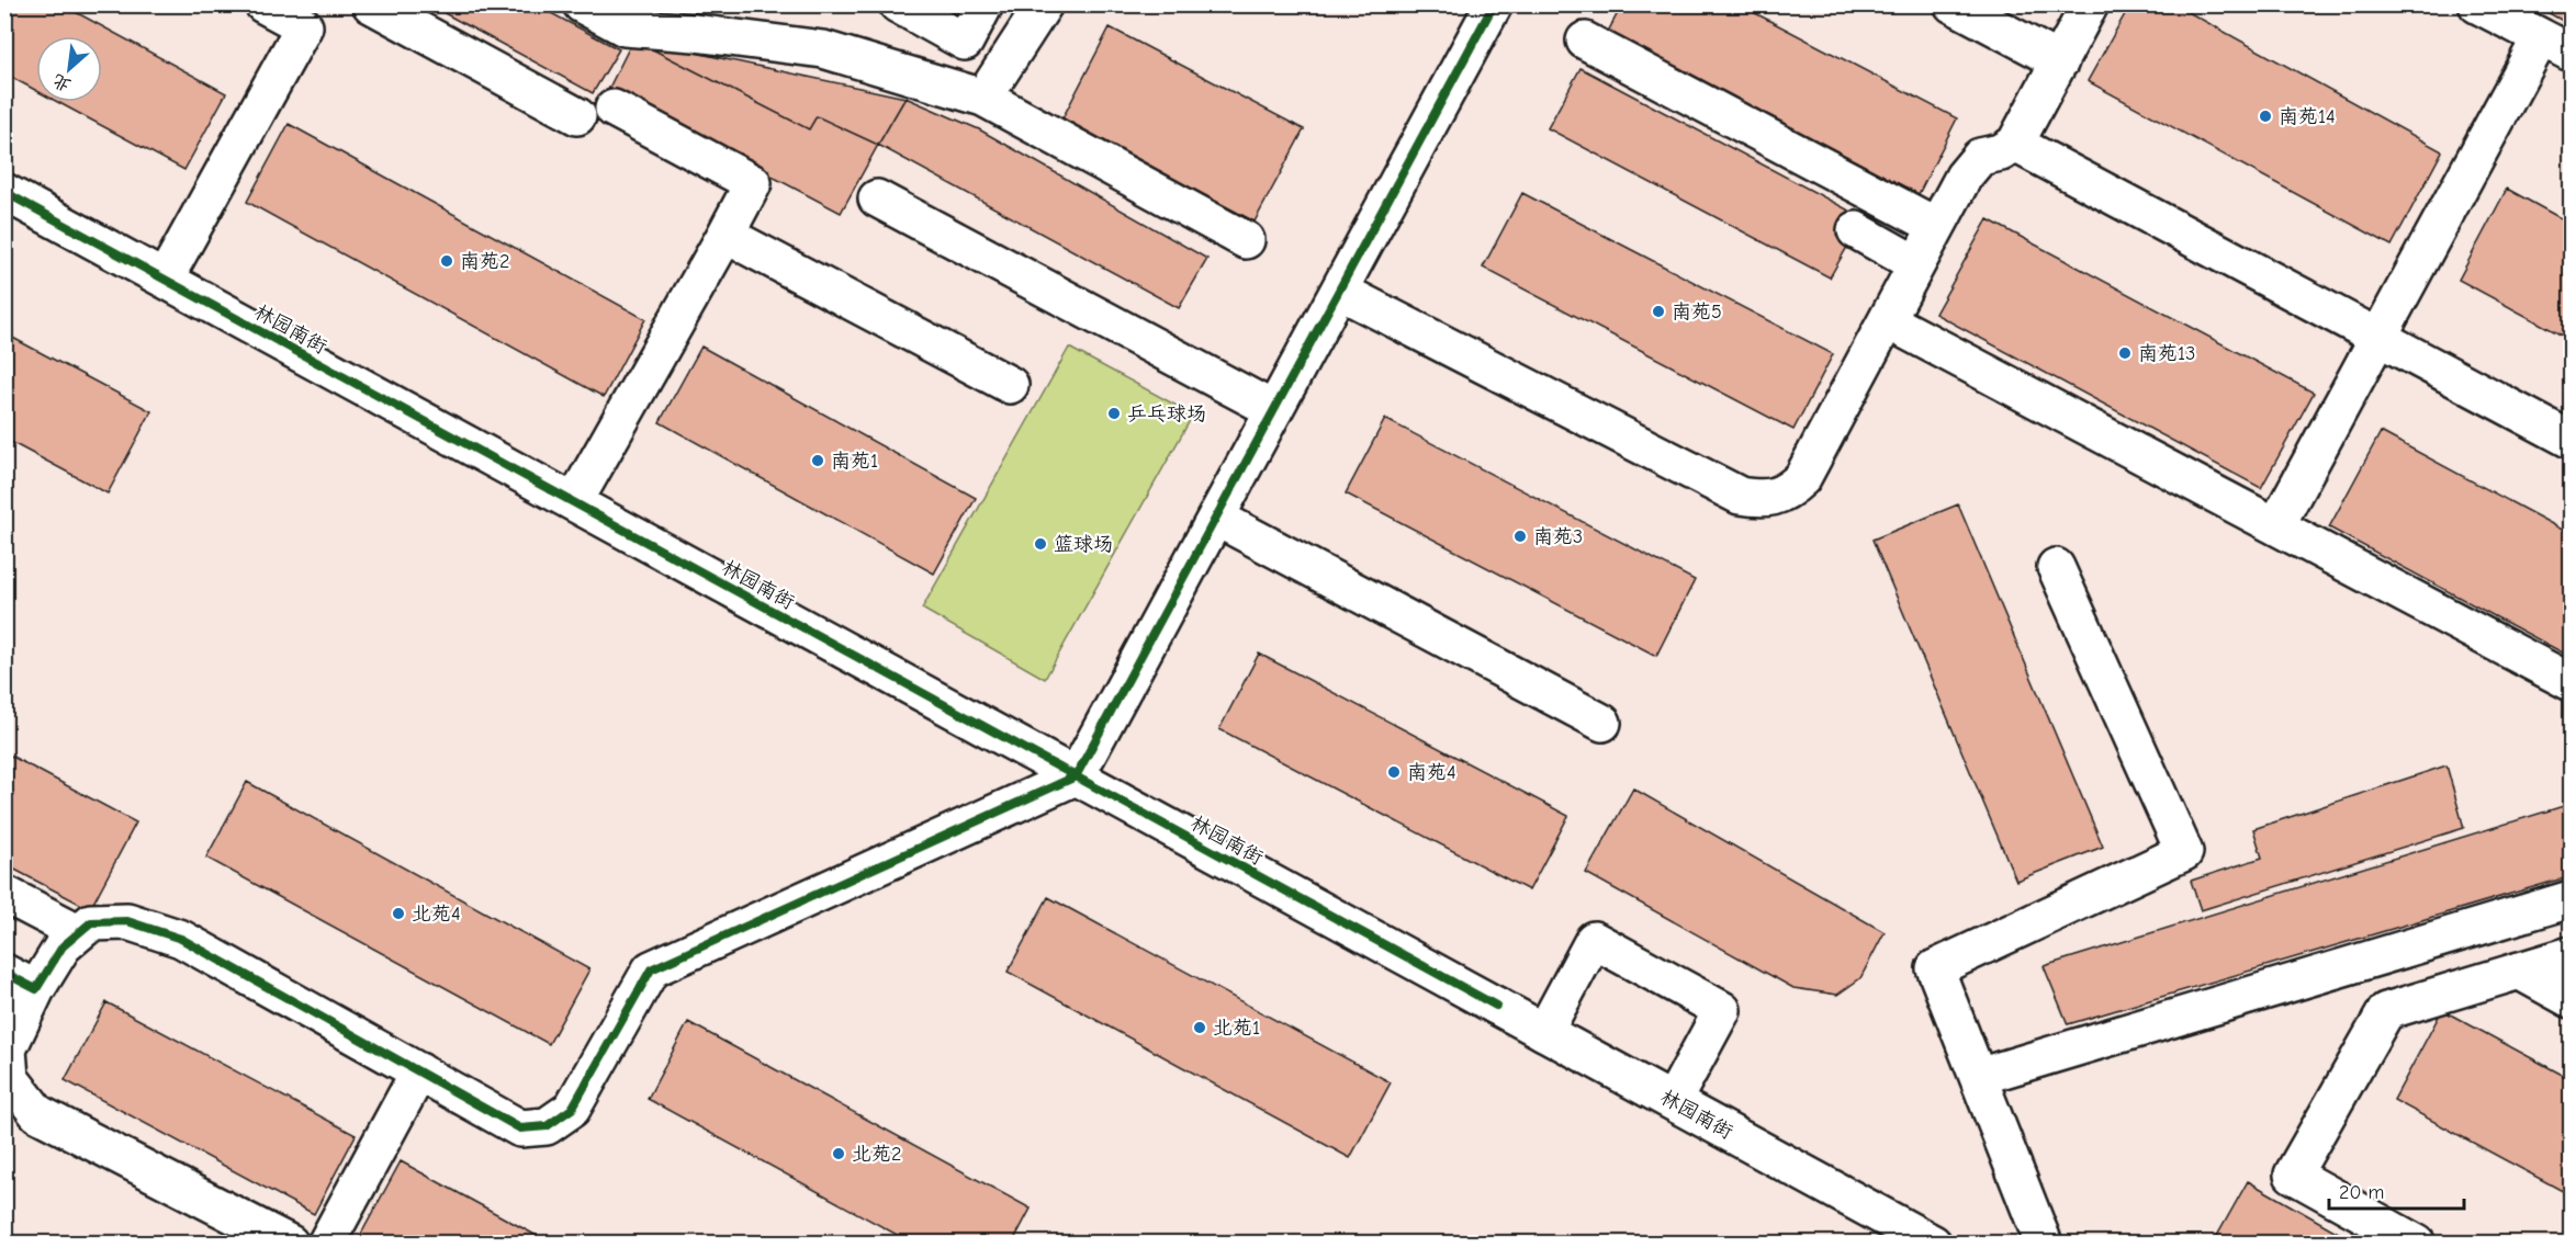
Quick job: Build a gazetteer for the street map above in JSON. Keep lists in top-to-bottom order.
{
  "streets": {
    "street": ["林园南街"]
  },
  "places": [
    "南苑14",
    "南苑2",
    "南苑5",
    "南苑13",
    "乒乓球场",
    "南苑1",
    "南苑3",
    "篮球场",
    "南苑4",
    "北苑4",
    "北苑1",
    "北苑2"
  ],
  "scale_bar": "20 m",
  "north": "bottom left"
}
